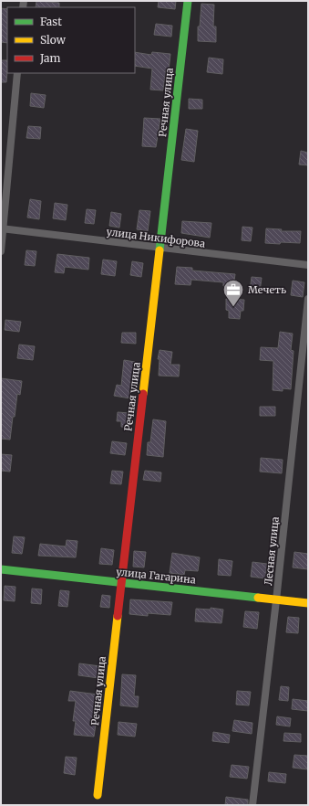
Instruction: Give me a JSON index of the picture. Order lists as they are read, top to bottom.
{
  "streets": {
    "street": [
      "Речная улица",
      "улица Никифорова",
      "Лесная улица",
      "улица Гагарина"
    ]
  },
  "crossings": [
    ["Речная улица", "улица Никифорова"],
    ["Речная улица", "улица Гагарина"],
    ["Лесная улица", "улица Гагарина"]
  ],
  "places": {
    "office": ["Мечеть"]
  },
  "legend": ["Fast", "Slow", "Jam"]
}
